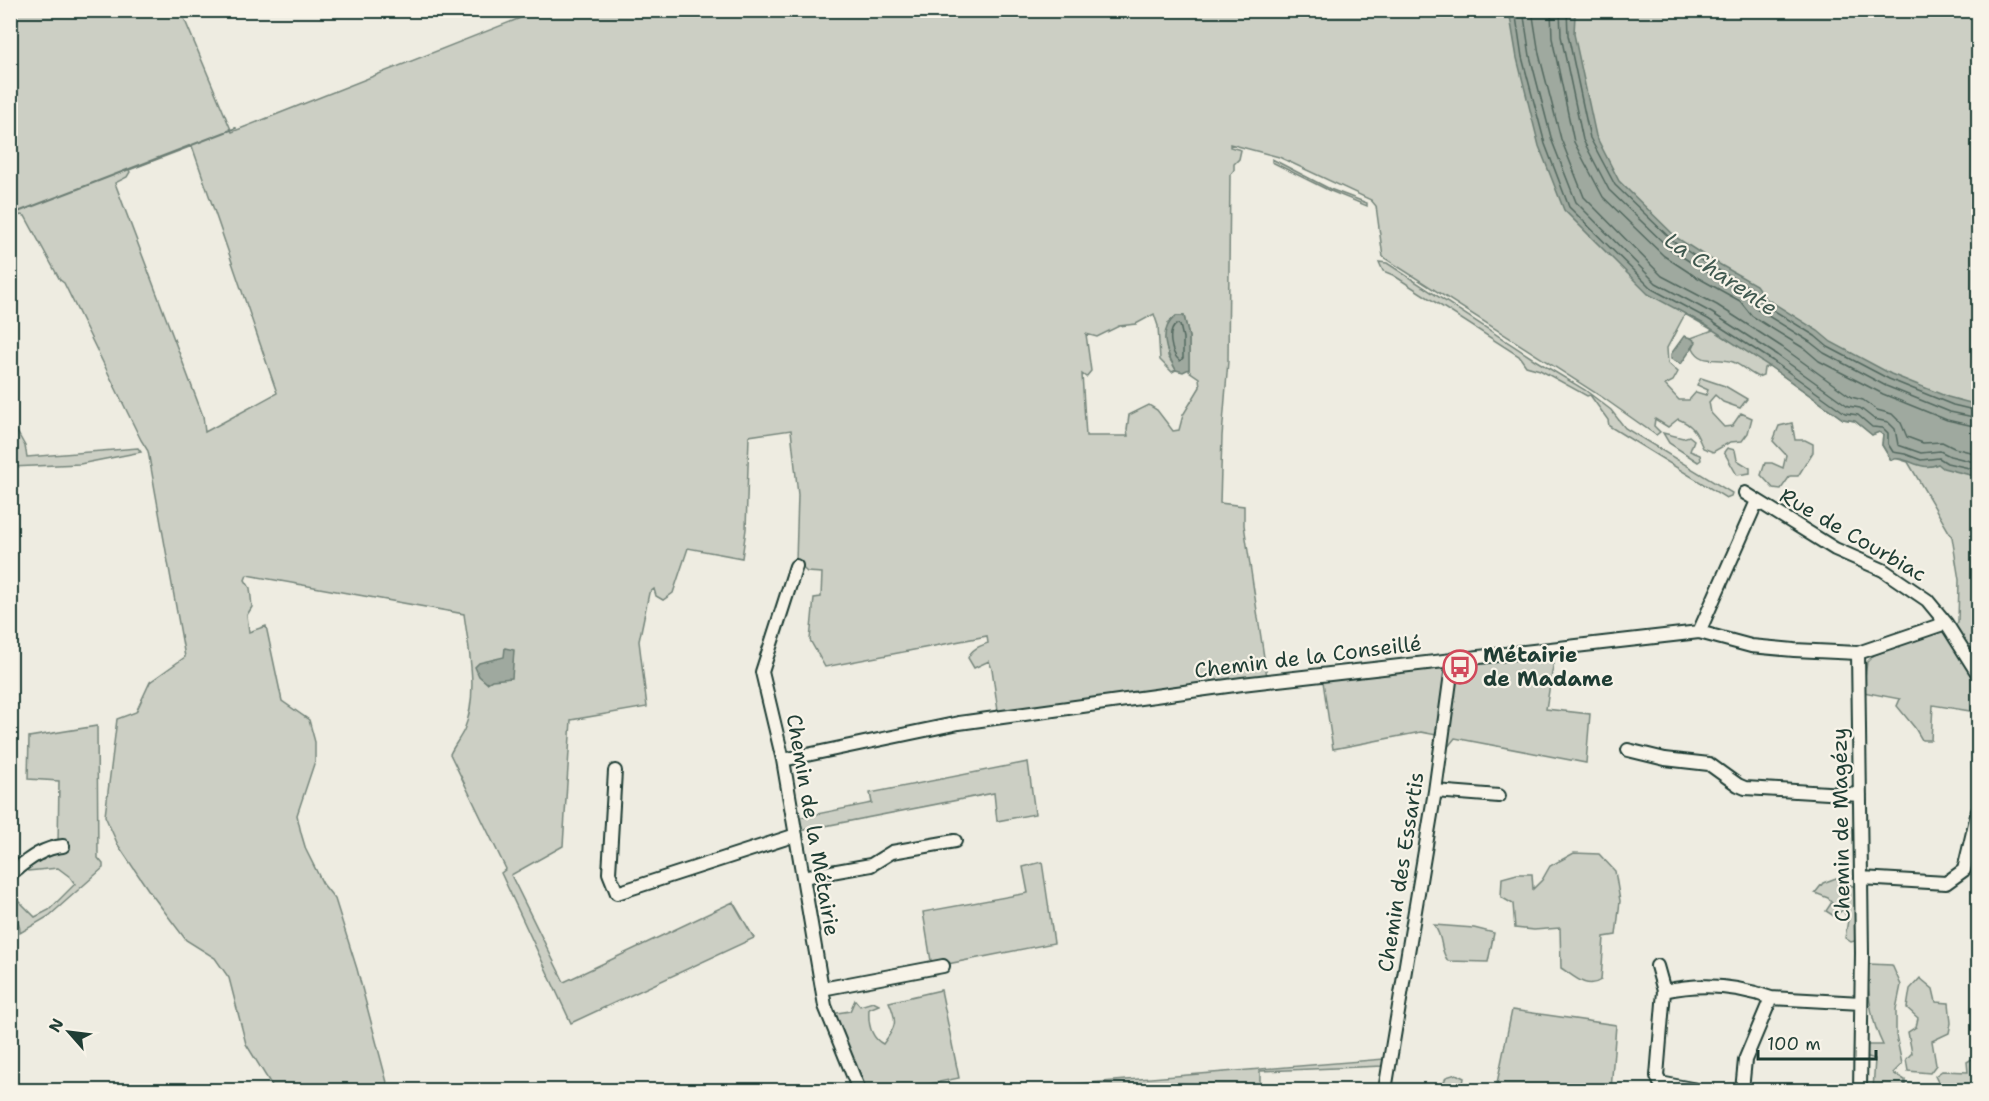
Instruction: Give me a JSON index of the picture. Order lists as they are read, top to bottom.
{
  "streets": {
    "street": [
      "Rue de Courbiac",
      "Chemin de la Conseillé",
      "Chemin de la Métairie",
      "Chemin de Magézy",
      "Chemin des Essartis"
    ]
  },
  "crossings": [
    ["Chemin de la Conseillé", "Chemin de la Métairie"],
    ["Chemin de la Conseillé", "Chemin des Essartis"]
  ],
  "water": ["La Charente"],
  "places": {
    "bus stop": ["Métairie de Madame"]
  },
  "scale_bar": "100 m",
  "north": "top left"
}
